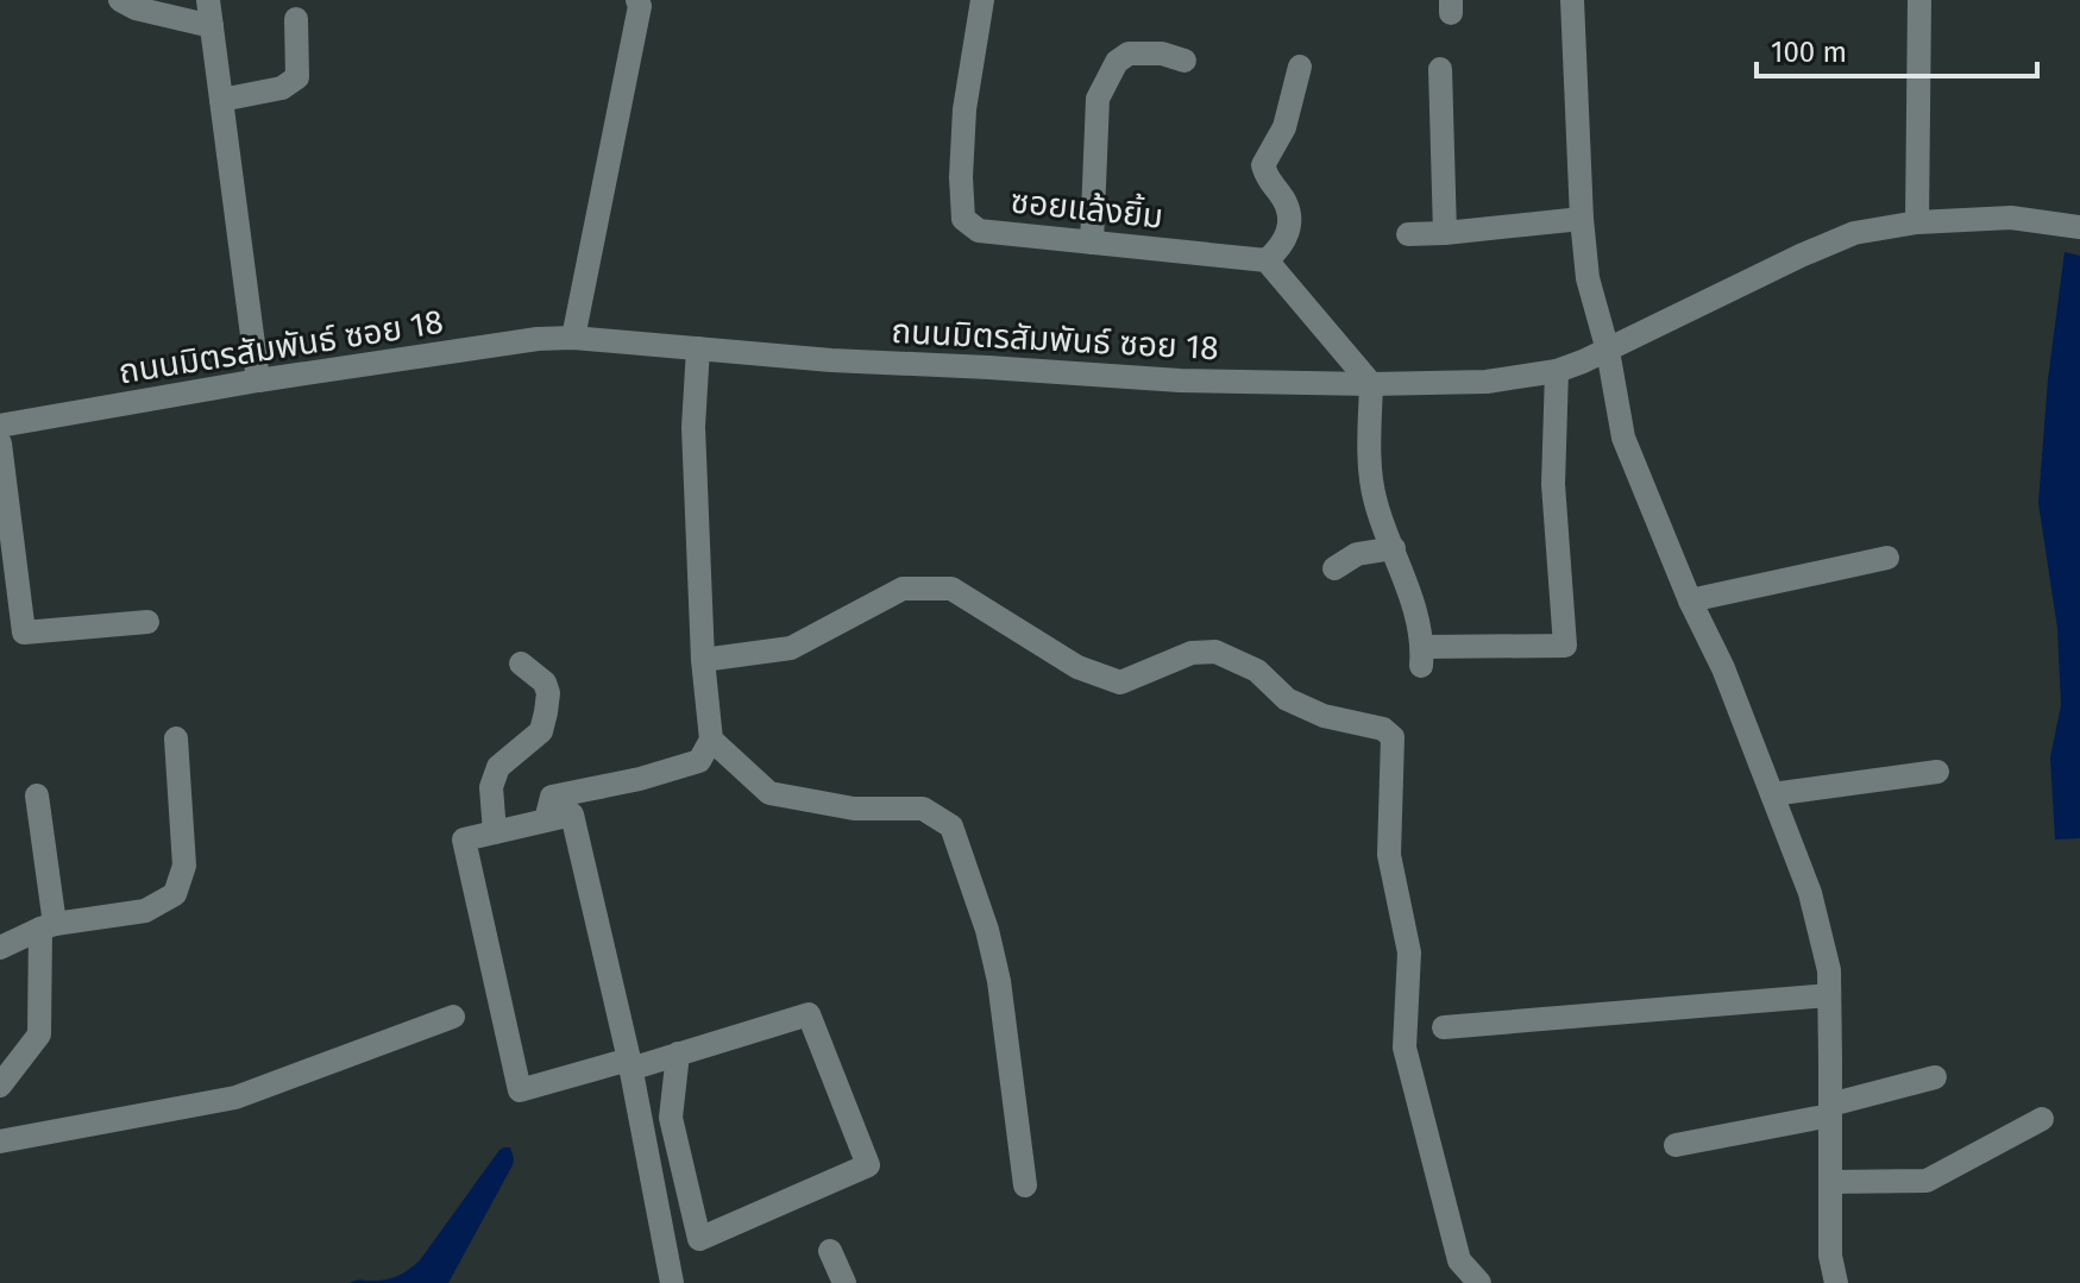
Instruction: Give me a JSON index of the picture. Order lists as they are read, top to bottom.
{
  "streets": {
    "street": ["ซอยแล้งยิ้ม", "ถนนมิตรสัมพันธ์ ซอย 18"]
  },
  "scale_bar": "100 m"
}
